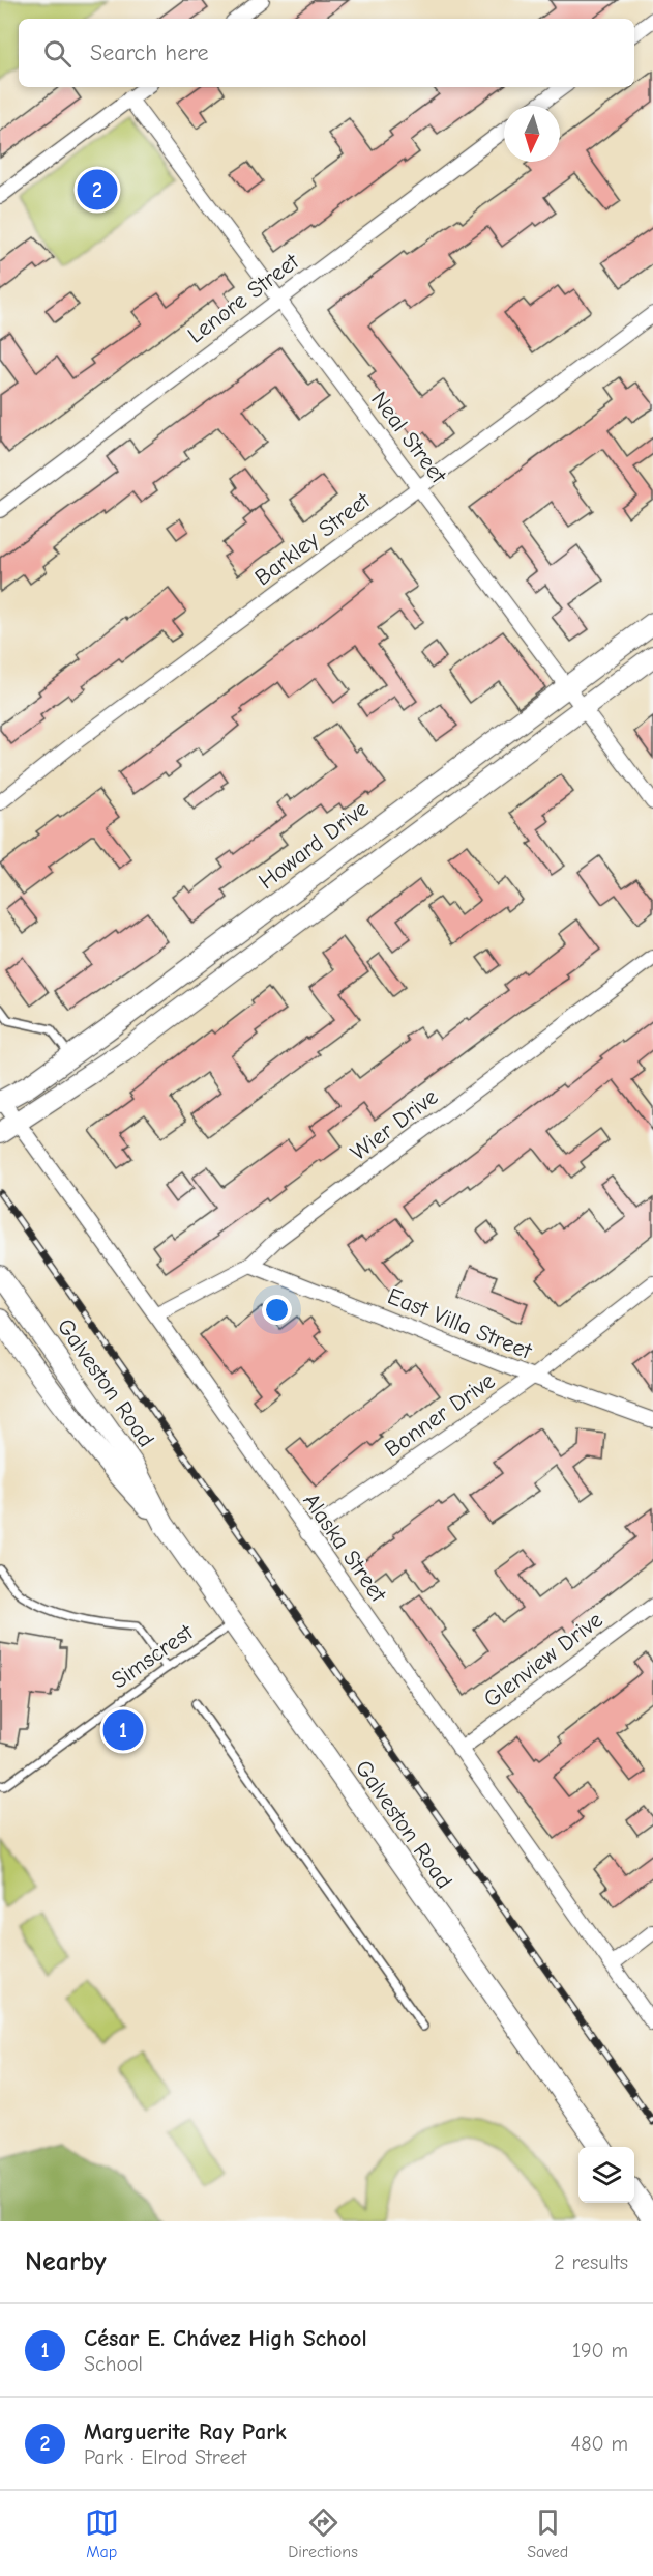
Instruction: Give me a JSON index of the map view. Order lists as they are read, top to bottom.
{
  "streets": {
    "main road": ["Howard Drive", "Galveston Road"],
    "street": [
      "Lenore Street",
      "Neal Street",
      "Barkley Street",
      "Wier Drive",
      "East Villa Street",
      "Bonner Drive",
      "Alaska Street",
      "Glenview Drive"
    ],
    "lane": ["Simscrest"]
  },
  "crossings": [
    ["Lenore Street", "Neal Street"],
    ["Neal Street", "Barkley Street"],
    ["Neal Street", "Howard Drive"],
    ["Howard Drive", "Alaska Street"],
    ["Wier Drive", "East Villa Street"],
    ["Wier Drive", "Alaska Street"],
    ["East Villa Street", "Bonner Drive"],
    ["Galveston Road", "Simscrest"],
    ["Bonner Drive", "Alaska Street"],
    ["Alaska Street", "Glenview Drive"]
  ],
  "north": "bottom",
  "page": {
    "search": "Search here",
    "pins": ["2", "1"],
    "heading": ["Nearby", "2 results"],
    "list": [
      {
        "mark": "1",
        "name": "César E. Chávez High School",
        "note": "School",
        "value": "190 m"
      },
      {
        "mark": "2",
        "name": "Marguerite Ray Park",
        "note": "Park · Elrod Street",
        "value": "480 m"
      }
    ],
    "nav": ["Map", "Directions", "Saved"]
  }
}
